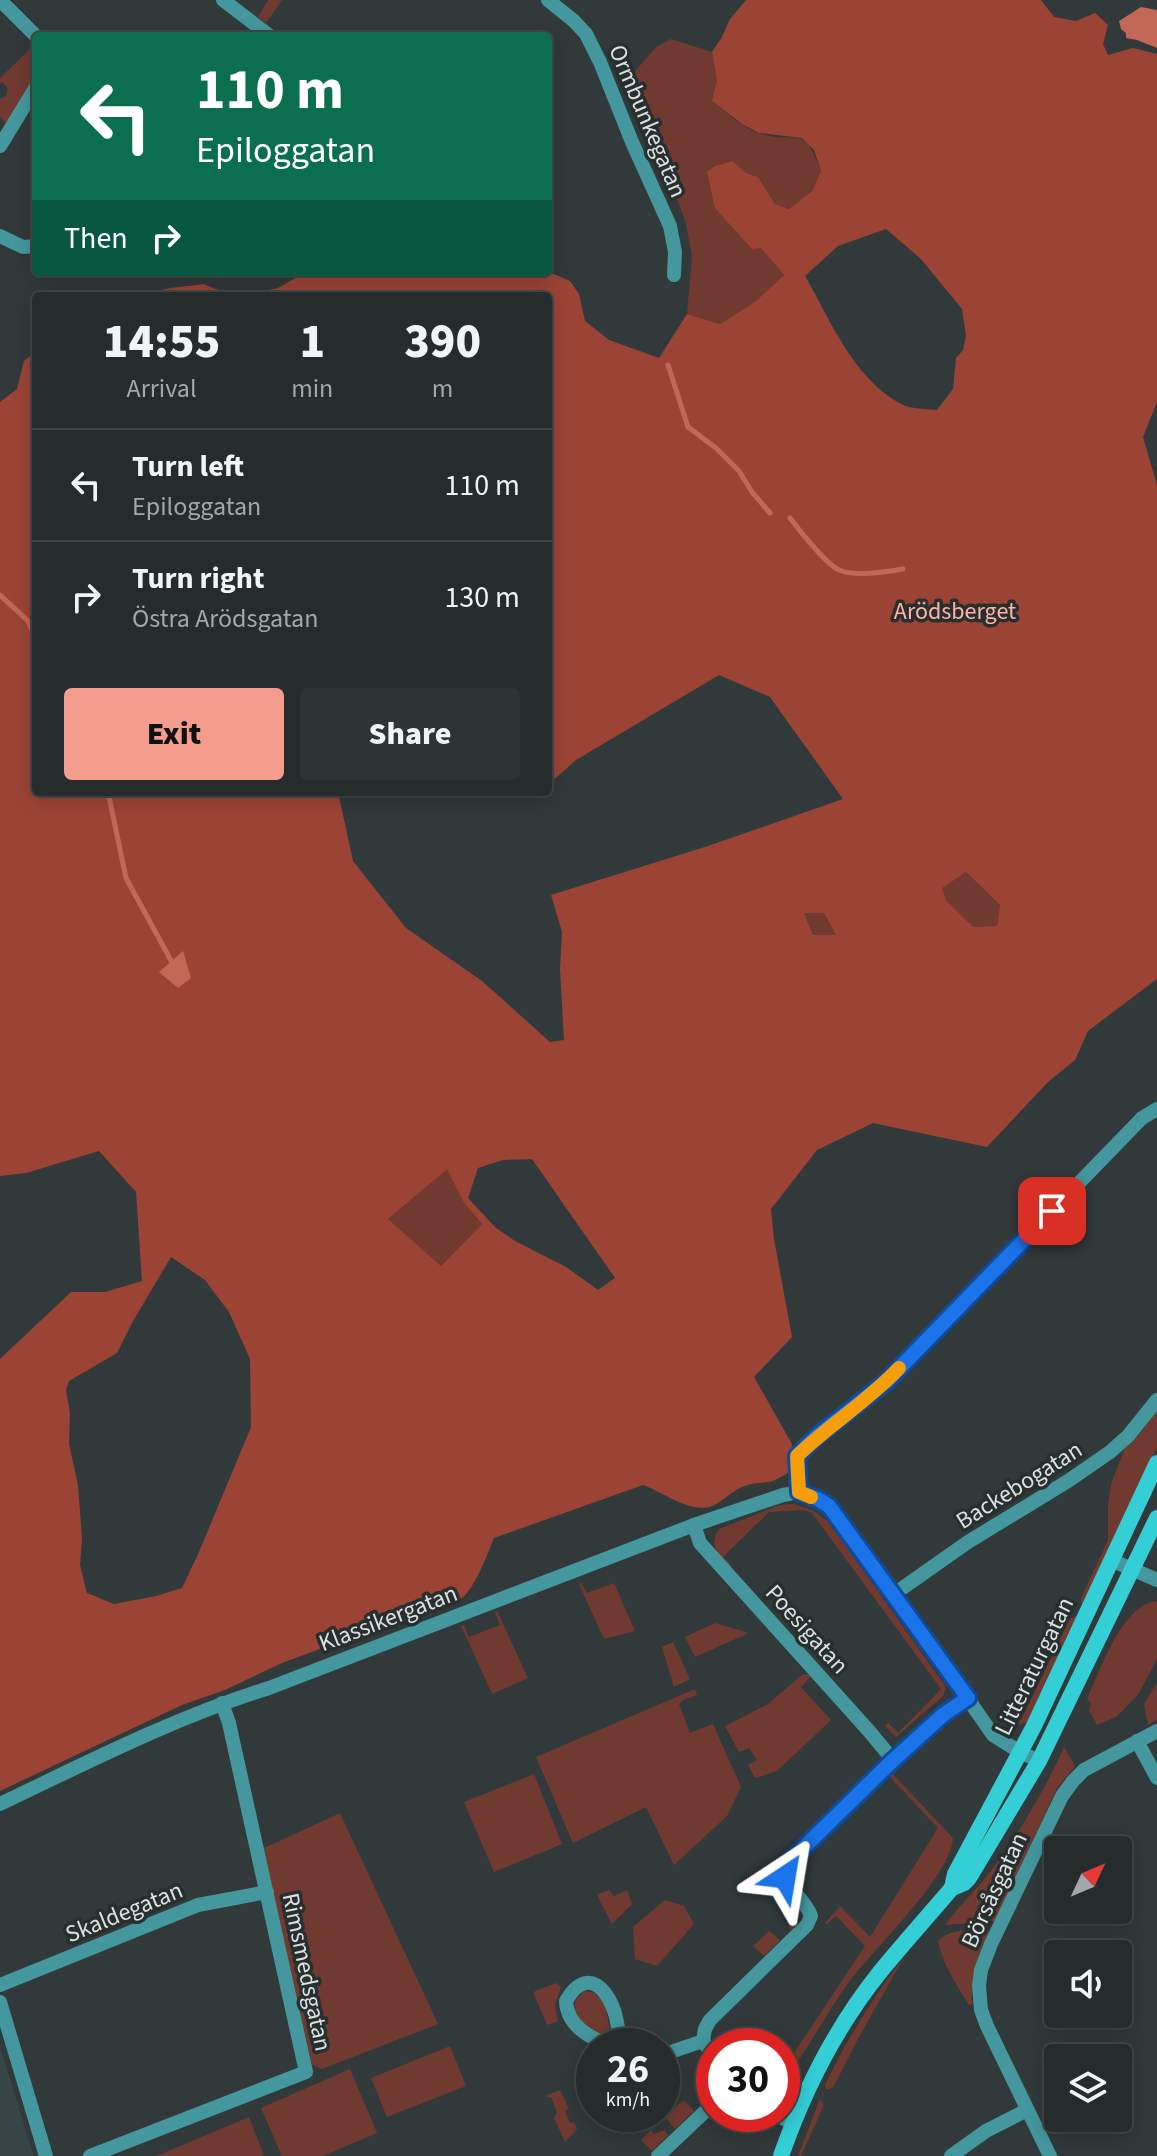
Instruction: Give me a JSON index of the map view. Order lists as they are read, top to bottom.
{
  "streets": {
    "street": [
      "Ormbunkegatan",
      "Backebogatan",
      "Klassikergatan",
      "Poesigatan",
      "Litteraturgatan",
      "Börsåsgatan",
      "Skaldegatan",
      "Rimsmedsgatan"
    ]
  },
  "crossings": [
    ["Klassikergatan", "Poesigatan"],
    ["Klassikergatan", "Rimsmedsgatan"],
    ["Skaldegatan", "Rimsmedsgatan"]
  ],
  "parks": ["Arödsberget"],
  "north": "top right",
  "page": {
    "turn": ["110 m", "Epiloggatan"],
    "then": "Then",
    "eta": [
      "14:55",
      "Arrival",
      "1",
      "min",
      "390",
      "m"
    ],
    "list": [
      {
        "name": "Turn left",
        "note": "Epiloggatan",
        "value": "110 m"
      },
      {
        "name": "Turn right",
        "note": "Östra Arödsgatan",
        "value": "130 m"
      }
    ],
    "buttons": ["Exit", "Share"],
    "speed": "26 km/h",
    "limit": "30"
  }
}
